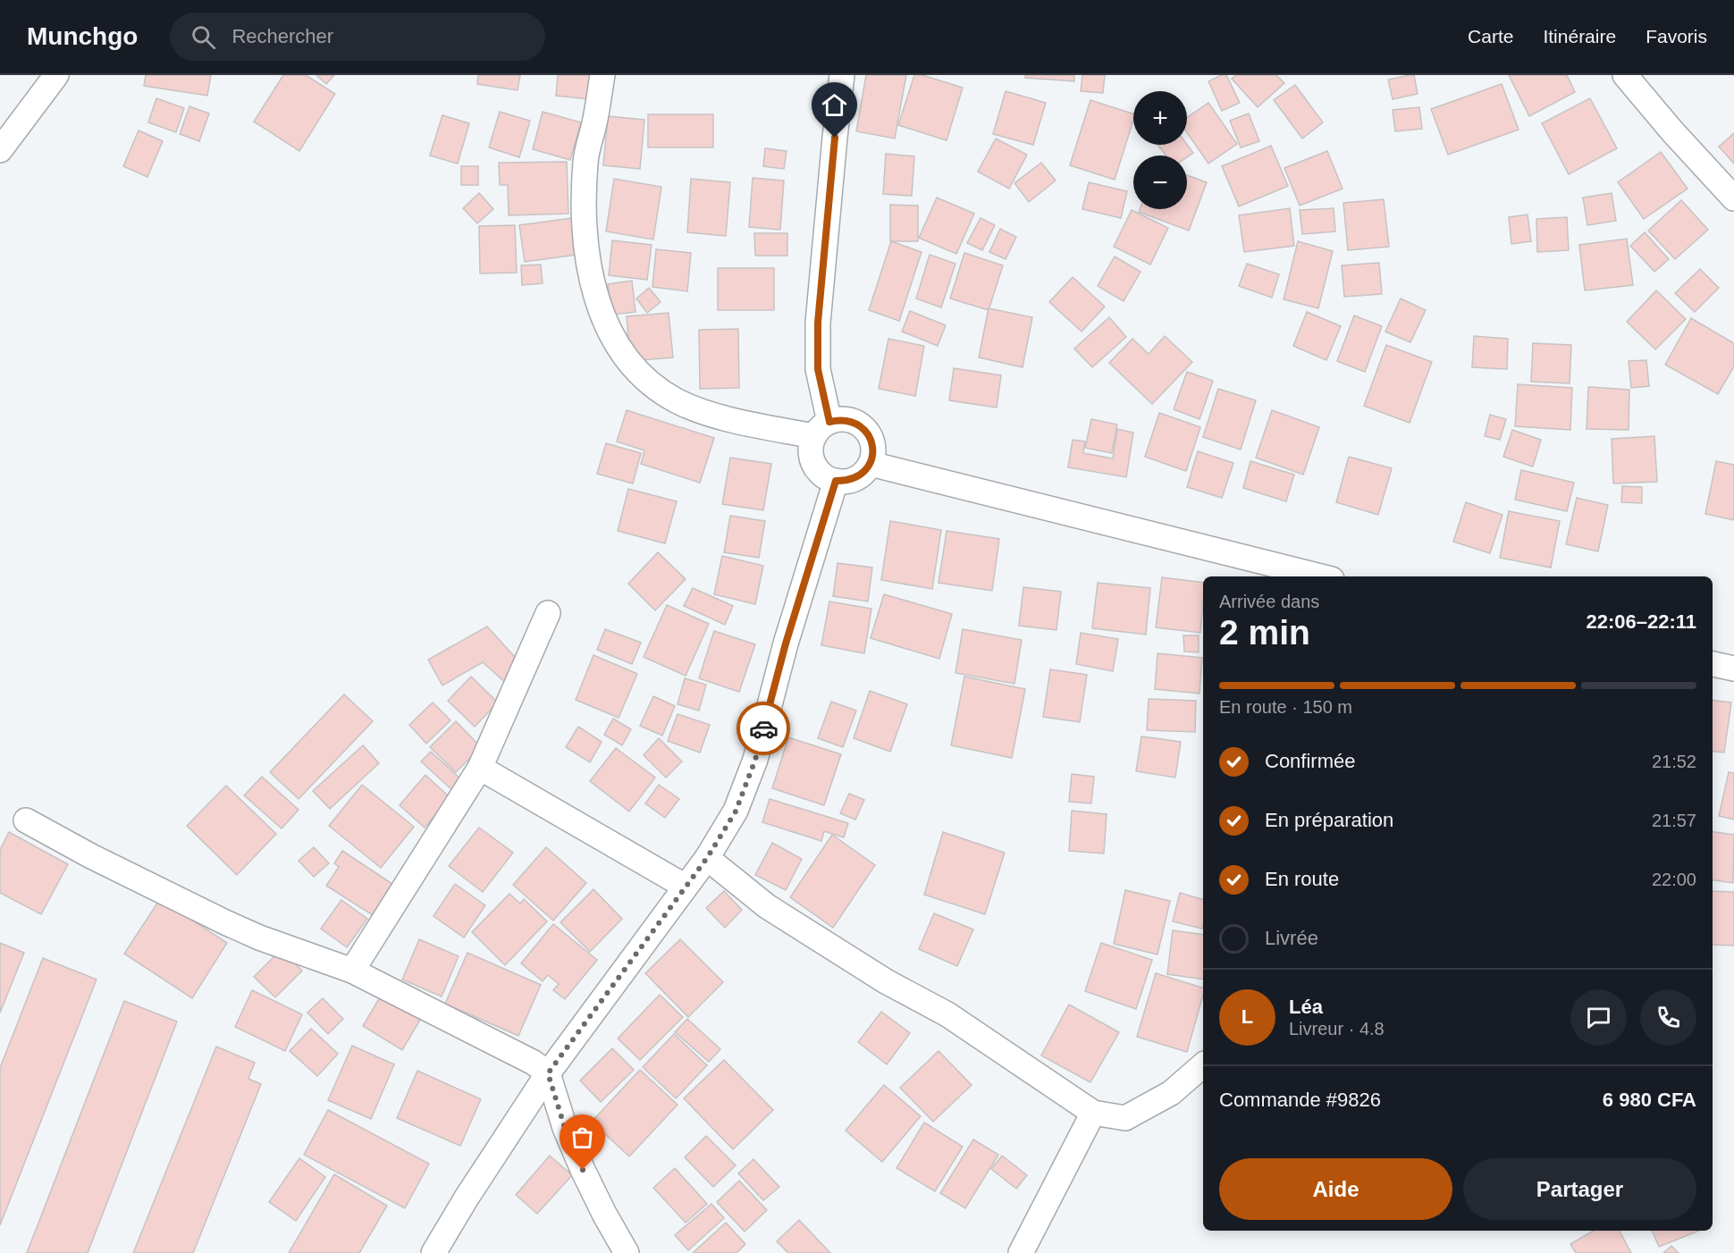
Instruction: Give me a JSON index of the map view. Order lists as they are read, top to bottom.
{
  "page": {
    "header": "Munchgo",
    "search": "Rechercher",
    "nav": ["Carte", "Itinéraire", "Favoris"],
    "map_buttons": ["+", "−"],
    "heading": ["2 min", "Arrivée dans", "22:06–22:11"],
    "panel": [
      "Léa",
      "Livreur · 4.8",
      "Commande #9826",
      "6 980 CFA"
    ],
    "bar": "En route · 150 m",
    "list": [
      ["Confirmée", "21:52"],
      ["En préparation", "21:57"],
      ["En route", "22:00"],
      "Livrée"
    ],
    "round": "L",
    "buttons": ["Aide", "Partager"]
  }
}
